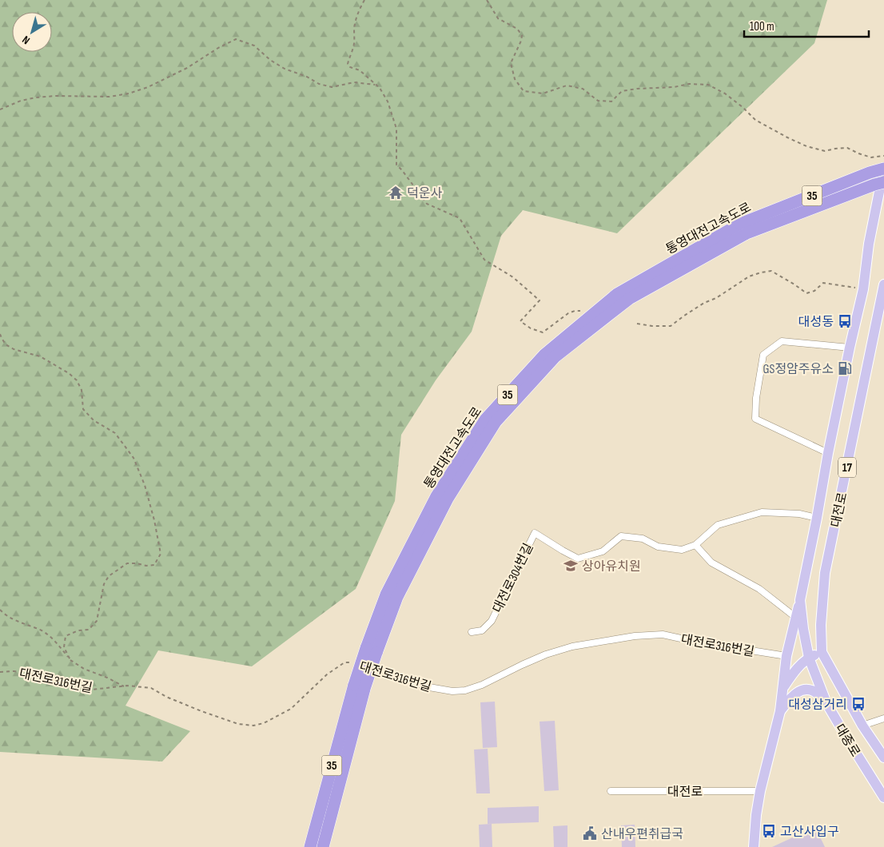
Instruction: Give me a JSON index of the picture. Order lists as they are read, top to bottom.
{
  "streets": {
    "highway": ["35", "통영대전고속도로"],
    "main road": ["17", "대전로", "대종로"],
    "street": ["대전로304번길", "대전로316번길"]
  },
  "crossings": [
    ["통영대전고속도로", "대전로"],
    ["대전로", "대전로304번길"],
    ["대전로", "대종로"]
  ],
  "places": {
    "temple": ["덕운사"],
    "bus stop": ["대성동", "대성삼거리", "고산사입구"],
    "fuel station": ["GS정암주유소"],
    "school or university": ["상아유치원"],
    "public building": ["산내우편취급국"]
  },
  "scale_bar": "100 m",
  "north": "bottom left"
}
